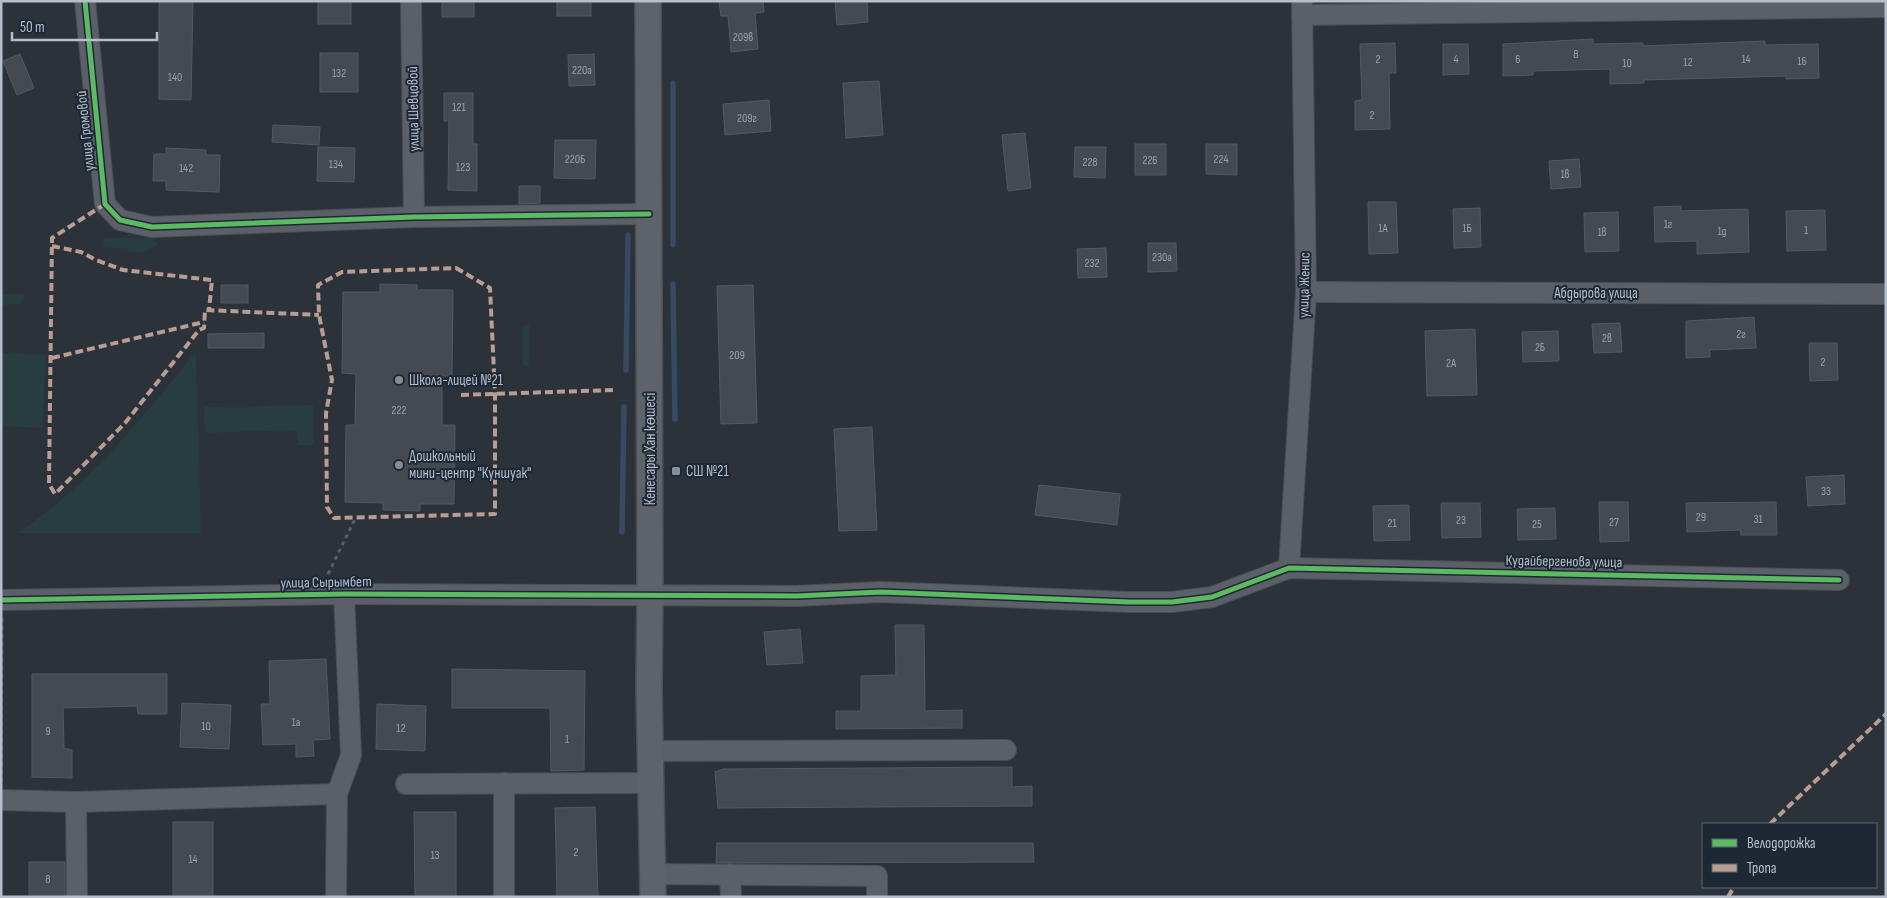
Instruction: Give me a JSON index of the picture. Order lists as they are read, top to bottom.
{
  "streets": {
    "main road": ["Кенесары Хан көшесі"],
    "street": [
      "улица Шевцовой",
      "улица Громовой",
      "улица Женис",
      "Абдырова улица",
      "Кудайбергенова улица",
      "улица Сырымбет"
    ]
  },
  "crossings": [
    ["улица Шевцовой", "улица Громовой"],
    ["улица Громовой", "Кенесары Хан көшесі"],
    ["улица Женис", "Абдырова улица"],
    ["улица Женис", "Кудайбергенова улица"],
    ["улица Женис", "улица Сырымбет"],
    ["Кенесары Хан көшесі", "улица Сырымбет"],
    ["Кудайбергенова улица", "улица Сырымбет"]
  ],
  "places": {
    "other": ["Школа-лицей №21", "Дошкольный мини-центр \"Куншуак\""],
    "transit": ["СШ №21"]
  },
  "house_numbers": [
    "209в",
    "8",
    "2",
    "4",
    "6",
    "14",
    "16",
    "12",
    "10",
    "220а",
    "132",
    "140",
    "121",
    "2",
    "209г",
    "220Б",
    "224",
    "226",
    "228",
    "134",
    "123",
    "142",
    "1в",
    "1г",
    "1А",
    "1Б",
    "1",
    "1д",
    "1в",
    "230а",
    "232",
    "2г",
    "2в",
    "2Б",
    "209",
    "2",
    "2А",
    "222",
    "33",
    "29",
    "31",
    "23",
    "27",
    "21",
    "25",
    "1а",
    "10",
    "12",
    "9",
    "1",
    "2",
    "13",
    "14",
    "8"
  ],
  "legend": ["Велодорожка", "Тропа"],
  "scale_bar": "50 m"
}
